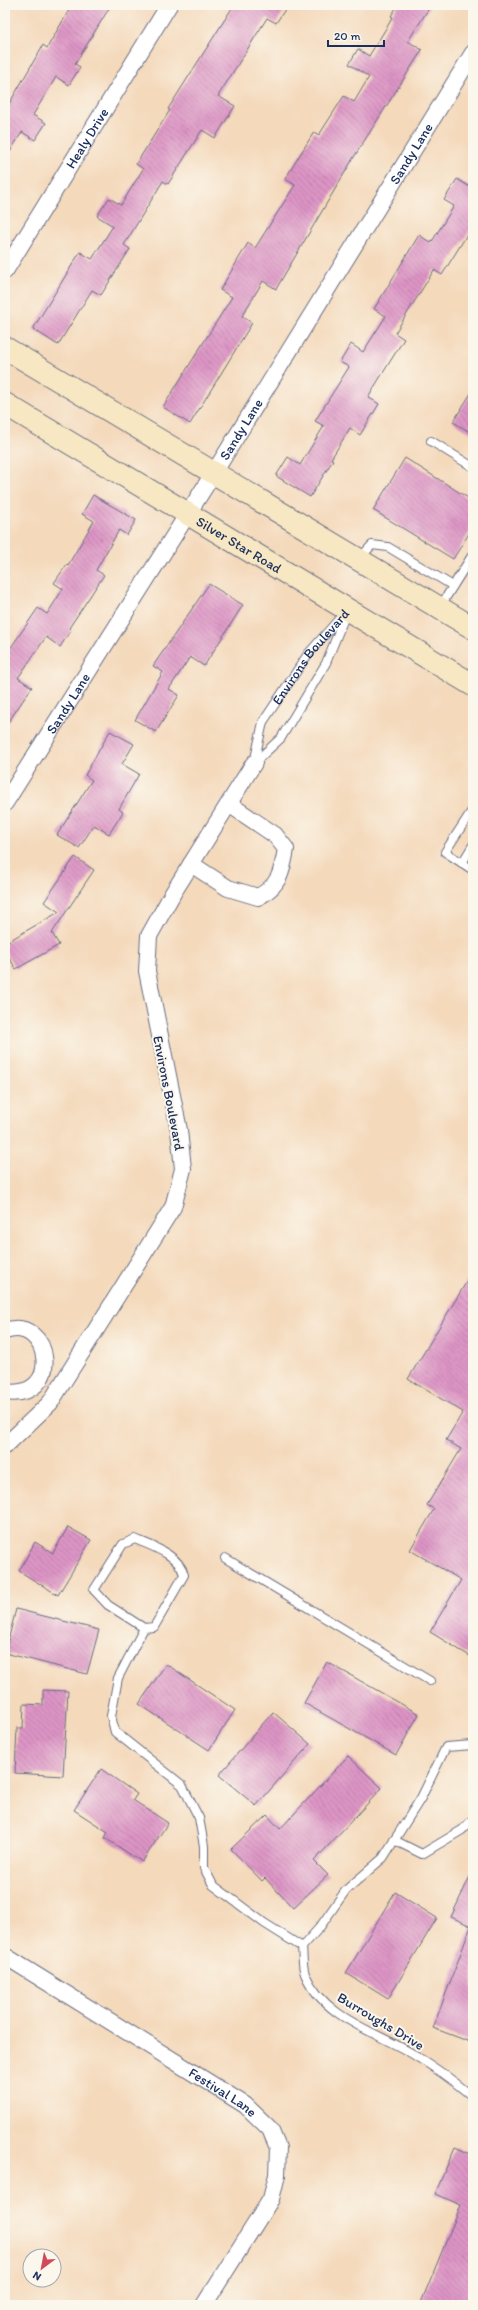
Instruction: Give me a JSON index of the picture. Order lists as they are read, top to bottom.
{
  "streets": {
    "main road": ["Silver Star Road"],
    "street": [
      "Healy Drive",
      "Sandy Lane",
      "Environs Boulevard",
      "Festival Lane"
    ],
    "lane": ["Burroughs Drive"]
  },
  "crossings": [
    ["Sandy Lane", "Silver Star Road"],
    ["Silver Star Road", "Environs Boulevard"]
  ],
  "scale_bar": "20 m",
  "north": "bottom left"
}
